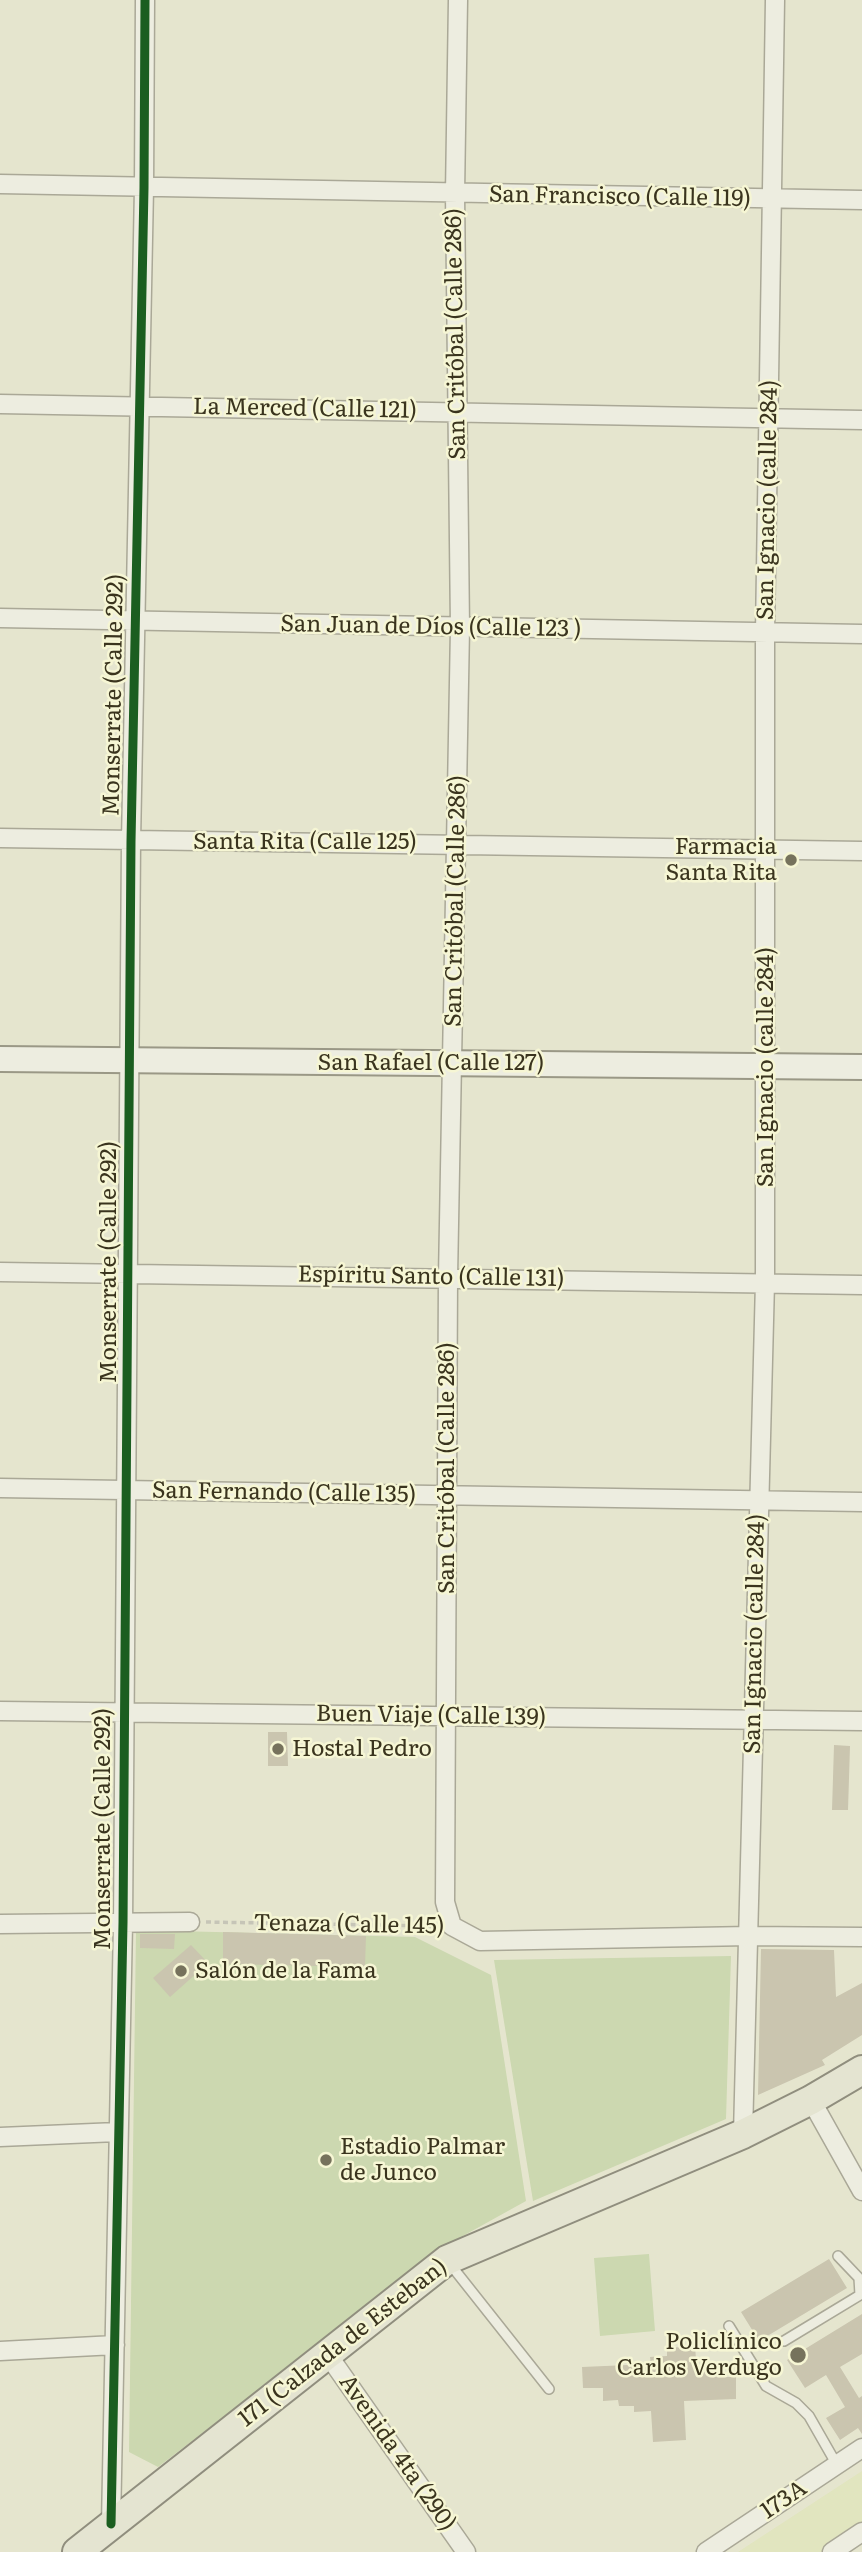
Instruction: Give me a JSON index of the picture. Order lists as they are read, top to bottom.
{
  "streets": {
    "main road": ["171 (Calzada de Esteban)"],
    "street": [
      "San Francisco (Calle 119)",
      "San Critóbal (Calle 286)",
      "La Merced (Calle 121)",
      "San Ignacio (calle 284)",
      "San Juan de Díos (Calle 123 )",
      "Monserrate (Calle 292)",
      "Santa Rita (Calle 125)",
      "San Rafael (Calle 127)",
      "Espíritu Santo (Calle 131)",
      "San Fernando (Calle 135)",
      "Buen Viaje (Calle 139)",
      "Tenaza (Calle 145)",
      "Avenida 4ta (290)",
      "173A"
    ]
  },
  "crossings": [
    ["San Francisco (Calle 119)", "San Critóbal (Calle 286)"],
    ["San Francisco (Calle 119)", "San Ignacio (calle 284)"],
    ["San Francisco (Calle 119)", "Monserrate (Calle 292)"],
    ["San Critóbal (Calle 286)", "La Merced (Calle 121)"],
    ["San Critóbal (Calle 286)", "San Juan de Díos (Calle 123 )"],
    ["San Critóbal (Calle 286)", "Santa Rita (Calle 125)"],
    ["San Critóbal (Calle 286)", "San Rafael (Calle 127)"],
    ["San Critóbal (Calle 286)", "Espíritu Santo (Calle 131)"],
    ["San Critóbal (Calle 286)", "San Fernando (Calle 135)"],
    ["San Critóbal (Calle 286)", "Buen Viaje (Calle 139)"],
    ["San Critóbal (Calle 286)", "Tenaza (Calle 145)"],
    ["La Merced (Calle 121)", "San Ignacio (calle 284)"],
    ["La Merced (Calle 121)", "Monserrate (Calle 292)"],
    ["San Ignacio (calle 284)", "San Juan de Díos (Calle 123 )"],
    ["San Ignacio (calle 284)", "Santa Rita (Calle 125)"],
    ["San Ignacio (calle 284)", "San Rafael (Calle 127)"],
    ["San Ignacio (calle 284)", "Espíritu Santo (Calle 131)"],
    ["San Ignacio (calle 284)", "San Fernando (Calle 135)"],
    ["San Ignacio (calle 284)", "Buen Viaje (Calle 139)"],
    ["San Ignacio (calle 284)", "Tenaza (Calle 145)"],
    ["San Ignacio (calle 284)", "171 (Calzada de Esteban)"],
    ["San Juan de Díos (Calle 123 )", "Monserrate (Calle 292)"],
    ["Monserrate (Calle 292)", "Santa Rita (Calle 125)"],
    ["Monserrate (Calle 292)", "San Rafael (Calle 127)"],
    ["Monserrate (Calle 292)", "Espíritu Santo (Calle 131)"],
    ["Monserrate (Calle 292)", "San Fernando (Calle 135)"],
    ["Monserrate (Calle 292)", "Buen Viaje (Calle 139)"],
    ["Monserrate (Calle 292)", "171 (Calzada de Esteban)"],
    ["171 (Calzada de Esteban)", "Avenida 4ta (290)"]
  ],
  "places": [
    "Farmacia Santa Rita",
    "Hostal Pedro",
    "Salón de la Fama",
    "Estadio Palmar de Junco",
    "Policlínico Carlos Verdugo"
  ]
}
